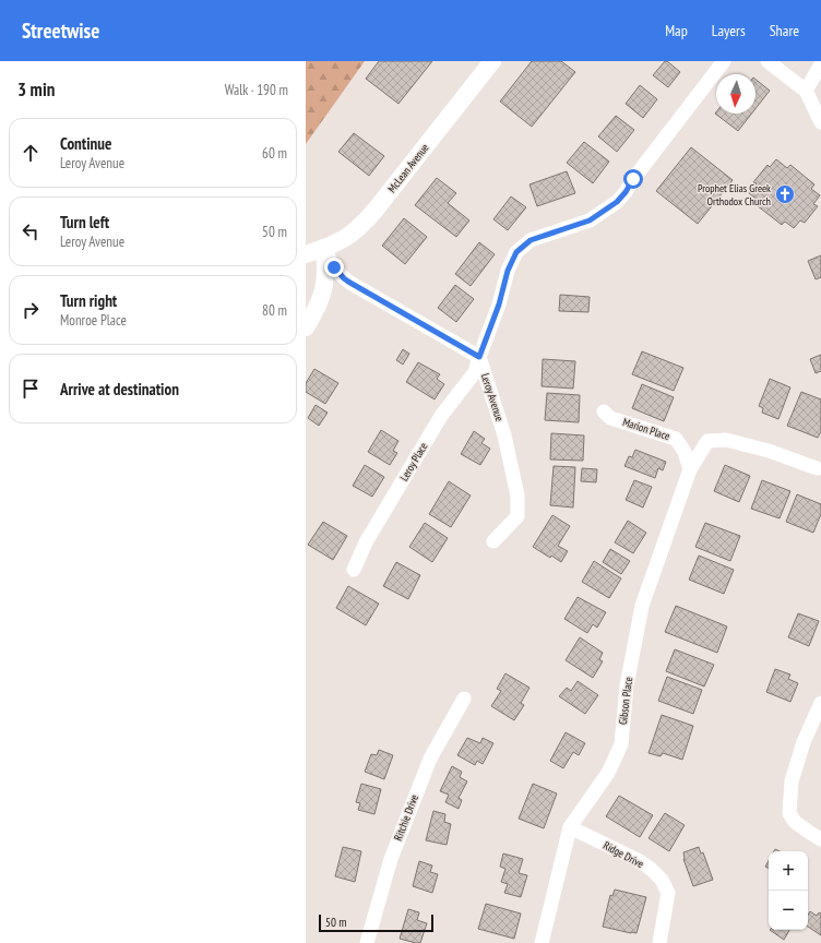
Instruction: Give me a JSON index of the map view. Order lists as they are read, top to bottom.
{
  "streets": {
    "street": [
      "McLean Avenue",
      "Leroy Avenue",
      "Marion Place",
      "Leroy Place",
      "Gibson Place",
      "Ritchie Drive",
      "Ridge Drive"
    ]
  },
  "crossings": [
    ["Leroy Avenue", "Leroy Place"],
    ["Marion Place", "Gibson Place"],
    ["Gibson Place", "Ridge Drive"]
  ],
  "places": {
    "church": ["Prophet Elias Greek Orthodox Church"]
  },
  "scale_bar": "50 m",
  "north": "bottom",
  "page": {
    "header": "Streetwise",
    "nav": ["Map", "Layers", "Share"],
    "heading": ["3 min", "Walk · 190 m"],
    "list": [
      ["Continue", "Leroy Avenue", "60 m"],
      ["Turn left", "Leroy Avenue", "50 m"],
      ["Turn right", "Monroe Place", "80 m"],
      "Arrive at destination"
    ],
    "map_buttons": ["+", "−"],
    "scale": "50 m"
  }
}
